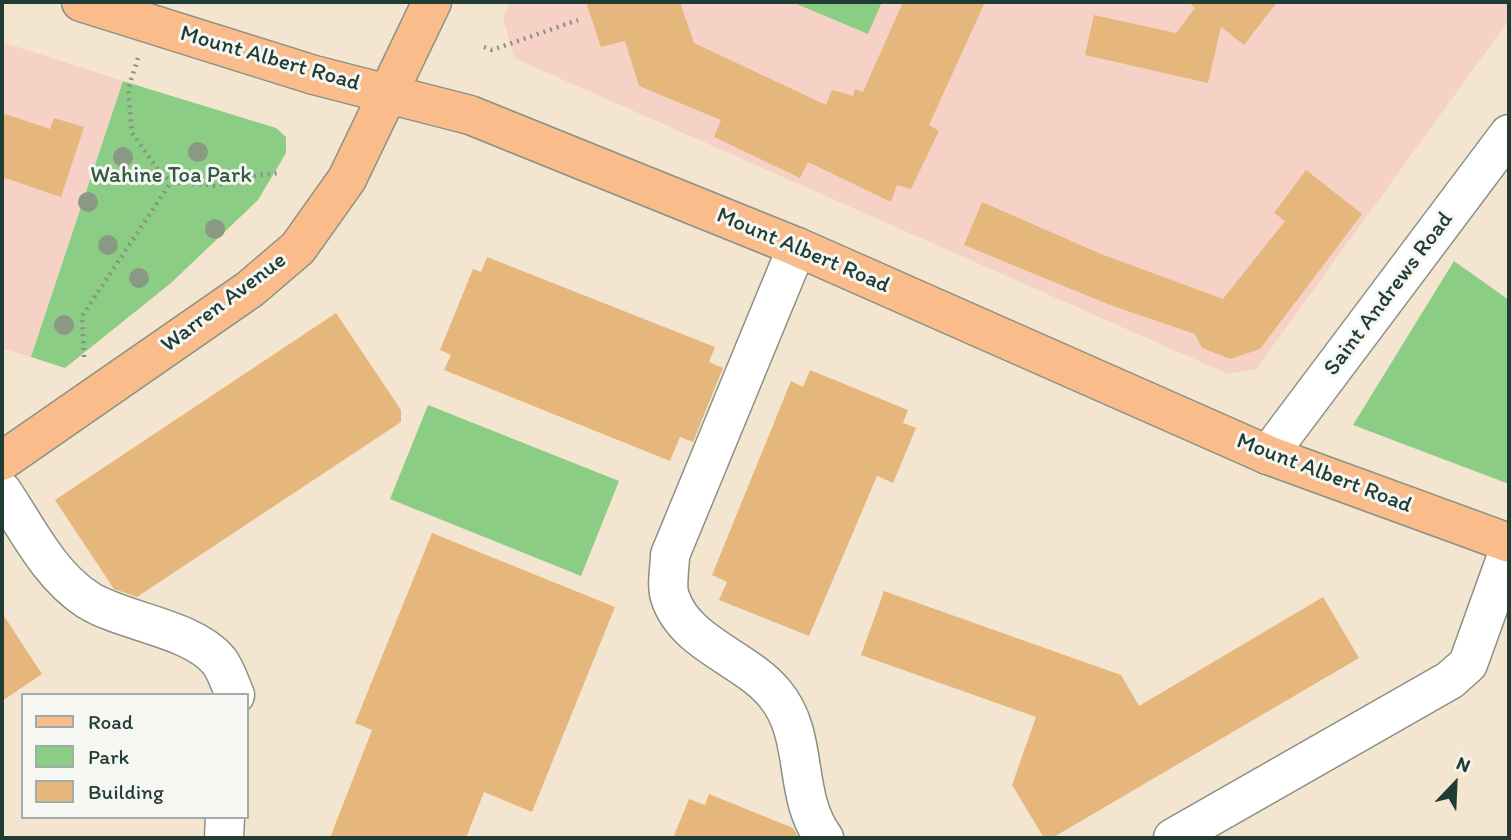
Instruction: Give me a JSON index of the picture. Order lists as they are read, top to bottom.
{
  "streets": {
    "main road": ["Mount Albert Road", "Warren Avenue"],
    "street": ["Saint Andrews Road"]
  },
  "crossings": [
    ["Mount Albert Road", "Saint Andrews Road"],
    ["Mount Albert Road", "Warren Avenue"]
  ],
  "parks": ["Wahine Toa Park"],
  "legend": ["Road", "Park", "Building"],
  "north": "top right"
}
